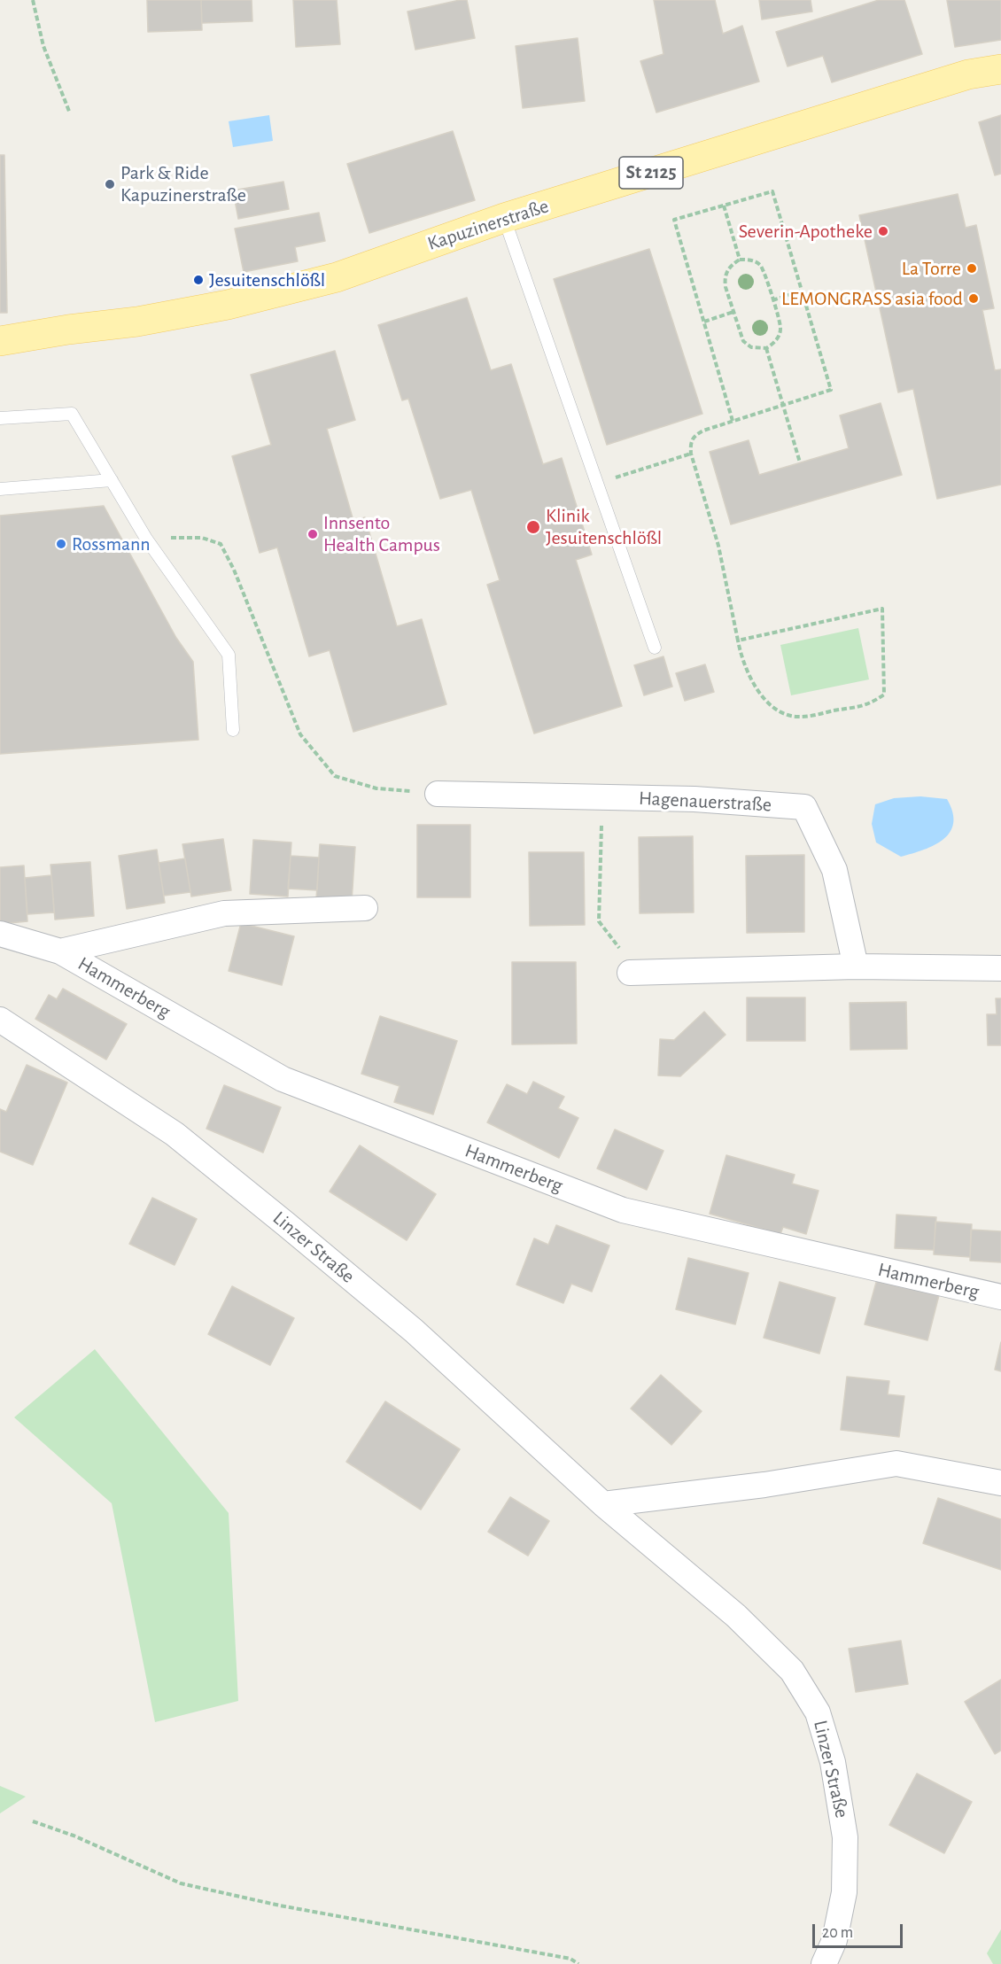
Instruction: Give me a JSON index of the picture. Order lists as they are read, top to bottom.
{
  "streets": {
    "main road": ["St 2125", "Kapuzinerstraße"],
    "street": ["Hagenauerstraße", "Hammerberg", "Linzer Straße"]
  },
  "places": [
    "Park & Ride Kapuzinerstraße",
    "Severin-Apotheke",
    "La Torre",
    "Jesuitenschlößl",
    "LEMONGRASS asia food",
    "Klinik Jesuitenschlößl",
    "Innsento Health Campus",
    "Rossmann"
  ],
  "scale_bar": "20 m"
}
